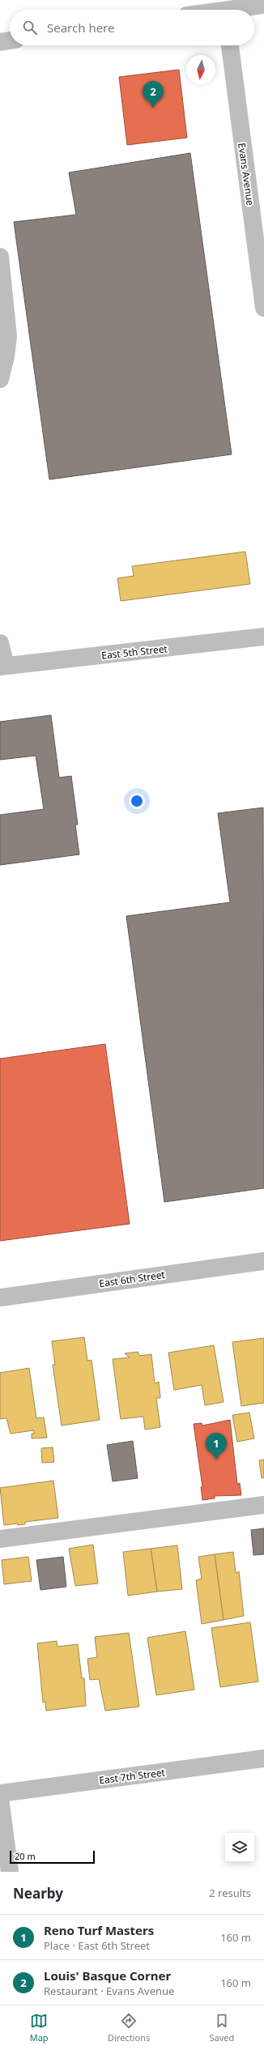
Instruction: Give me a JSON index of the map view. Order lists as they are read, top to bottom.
{
  "streets": {
    "street": [
      "Evans Avenue",
      "East 5th Street",
      "East 6th Street",
      "East 7th Street"
    ]
  },
  "scale_bar": "20 m",
  "north": "bottom",
  "page": {
    "search": "Search here",
    "pins": ["2", "1"],
    "scale": "20 m",
    "heading": ["Nearby", "2 results"],
    "list": [
      {
        "mark": "1",
        "name": "Reno Turf Masters",
        "note": "Place · East 6th Street",
        "value": "160 m"
      },
      {
        "mark": "2",
        "name": "Louis' Basque Corner",
        "note": "Restaurant · Evans Avenue",
        "value": "160 m"
      }
    ],
    "nav": ["Map", "Directions", "Saved"]
  }
}
